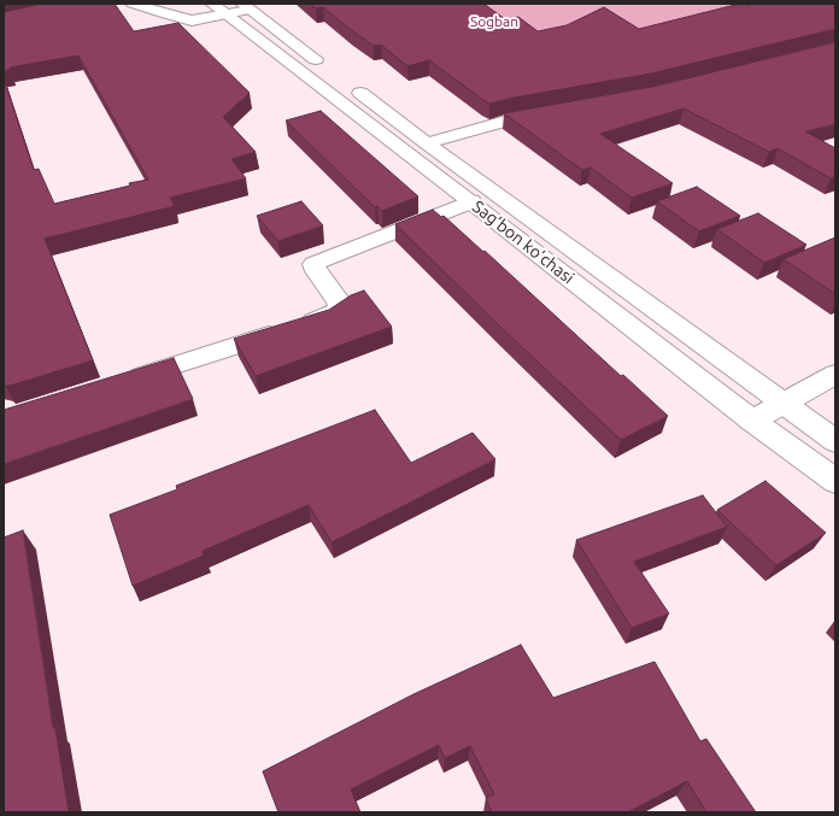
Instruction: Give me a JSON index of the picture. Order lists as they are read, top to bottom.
{
  "streets": {
    "main road": ["Sag’bon ko’chasi"]
  },
  "parks": ["Sogban"]
}
